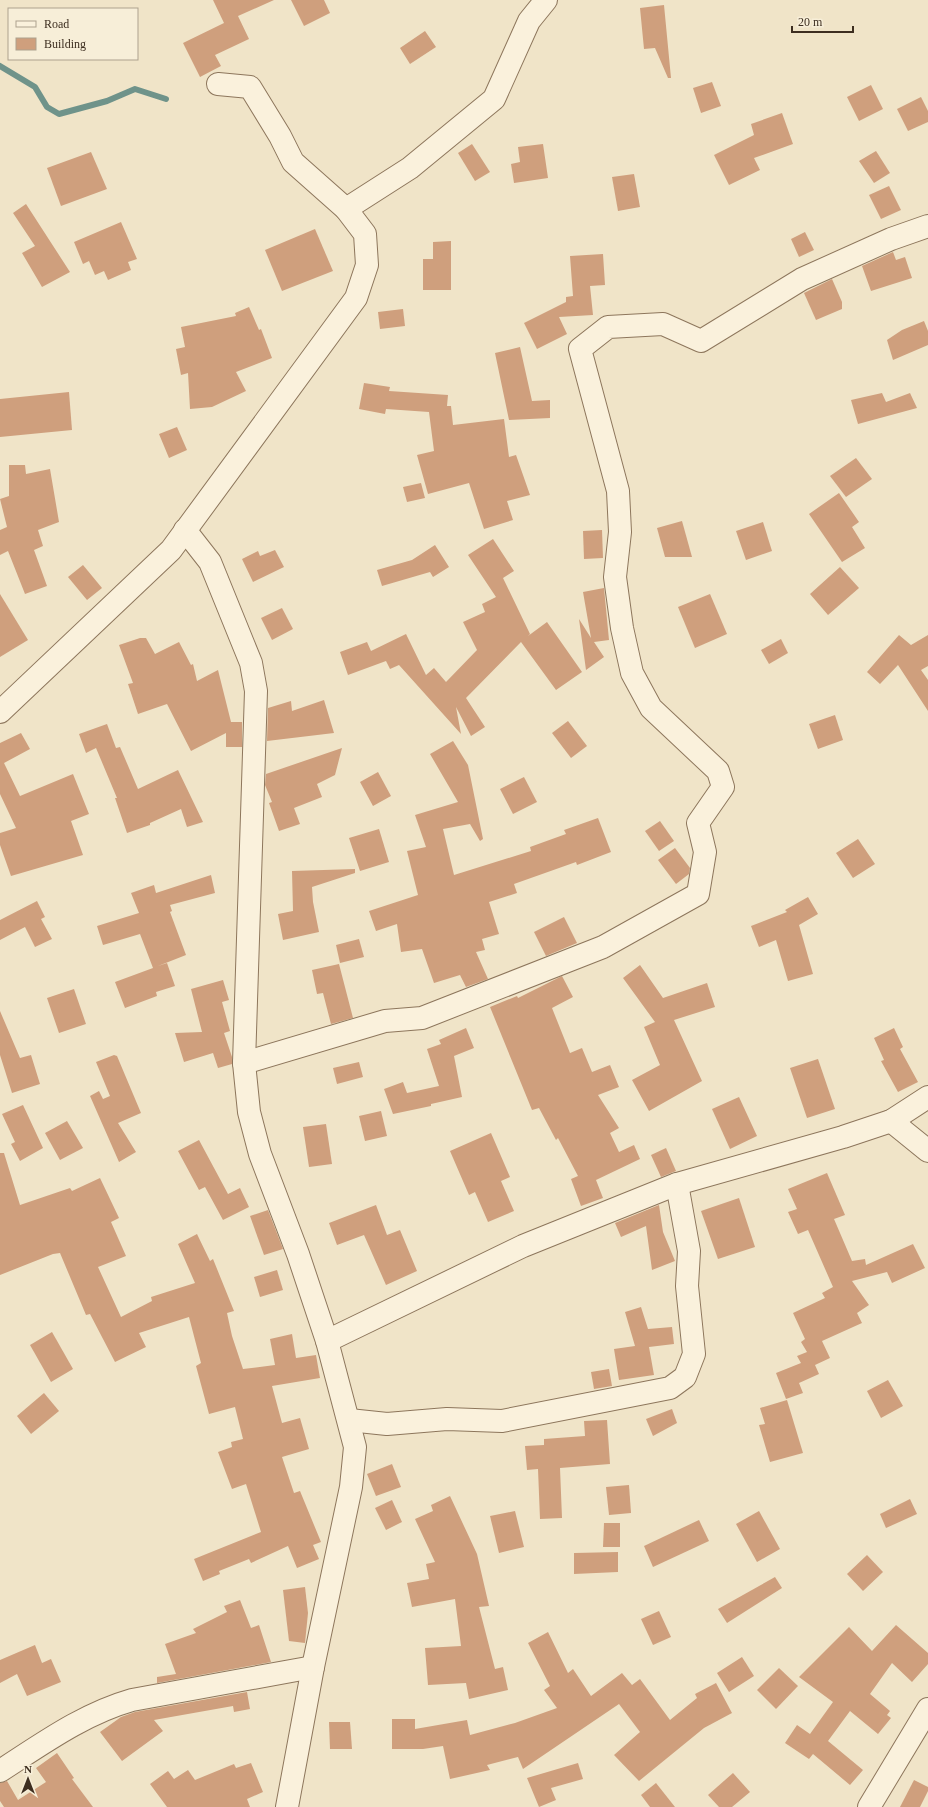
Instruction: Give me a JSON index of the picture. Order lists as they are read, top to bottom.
{
  "legend": ["Road", "Building"],
  "scale_bar": "20 m",
  "north": "top"
}
